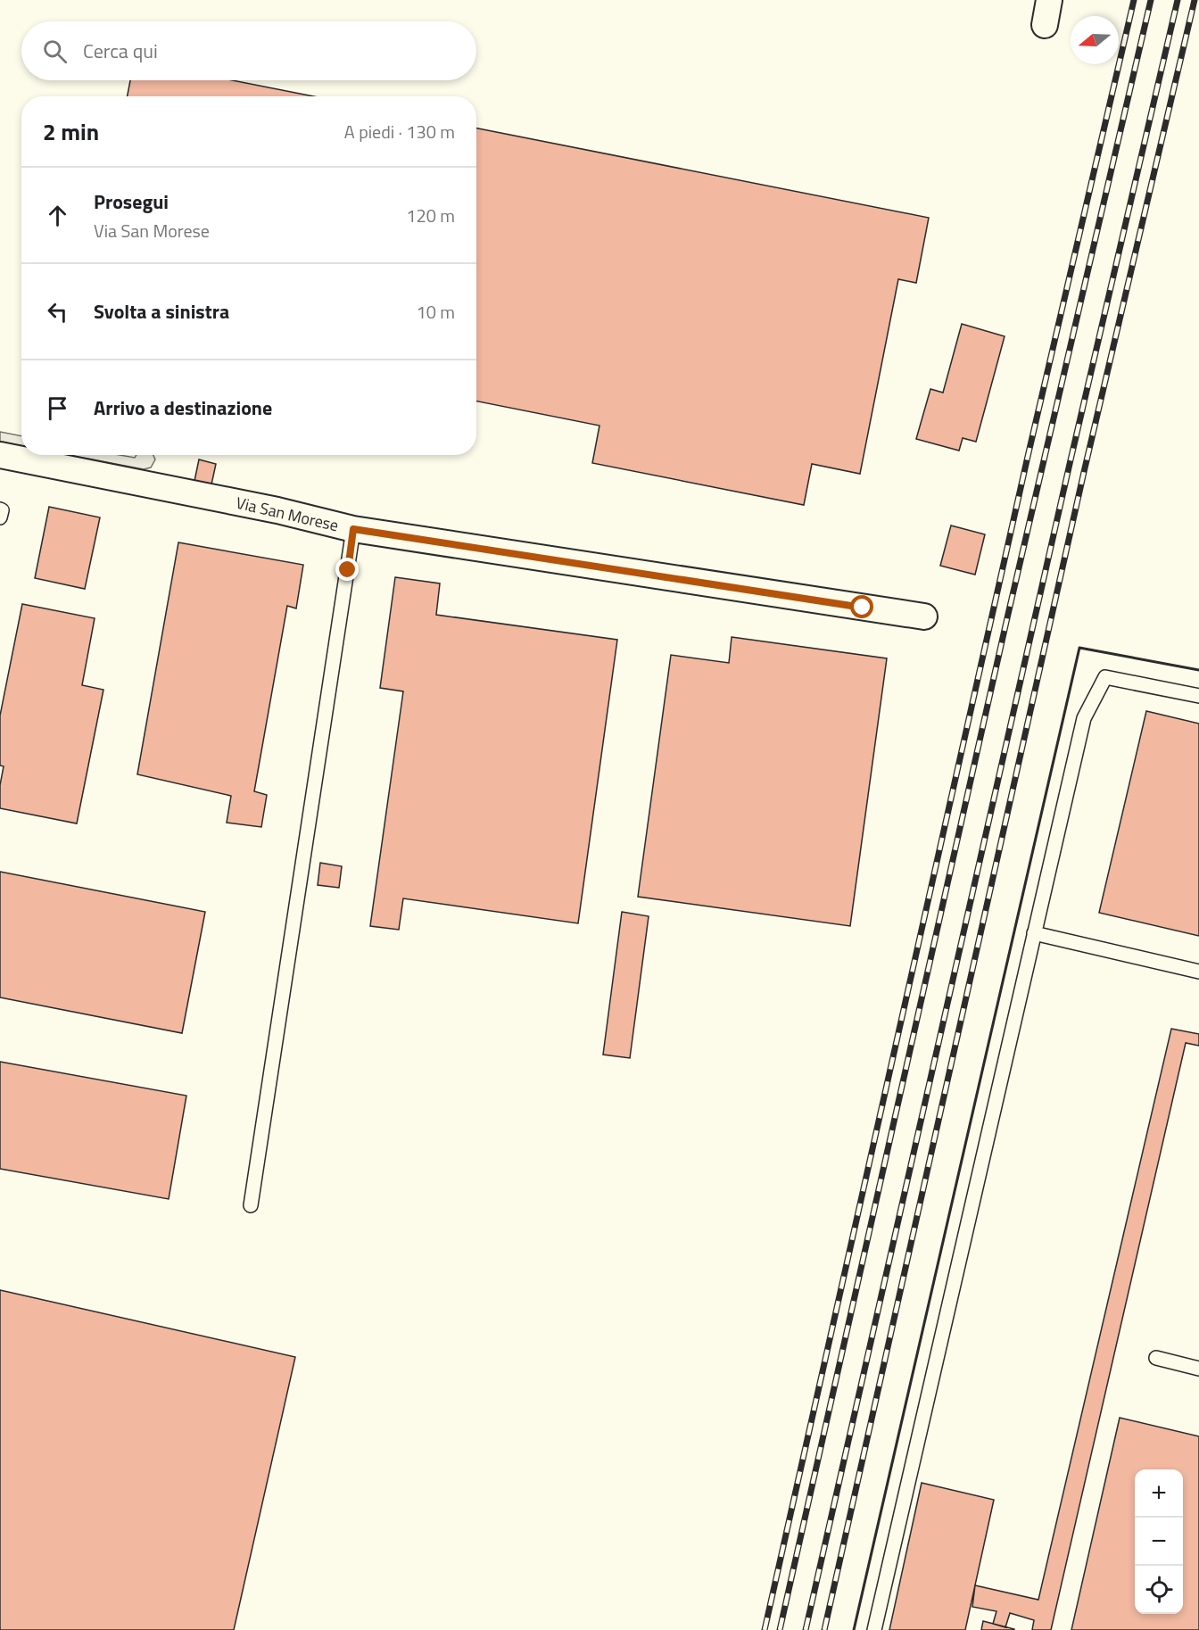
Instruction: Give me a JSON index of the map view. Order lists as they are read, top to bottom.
{
  "streets": {
    "street": ["Via San Morese"]
  },
  "north": "left",
  "page": {
    "search": "Cerca qui",
    "heading": ["2 min", "A piedi · 130 m"],
    "list": [
      ["Prosegui", "Via San Morese", "120 m"],
      ["Svolta a sinistra", "10 m"],
      "Arrivo a destinazione"
    ],
    "map_buttons": ["+", "−"]
  }
}
